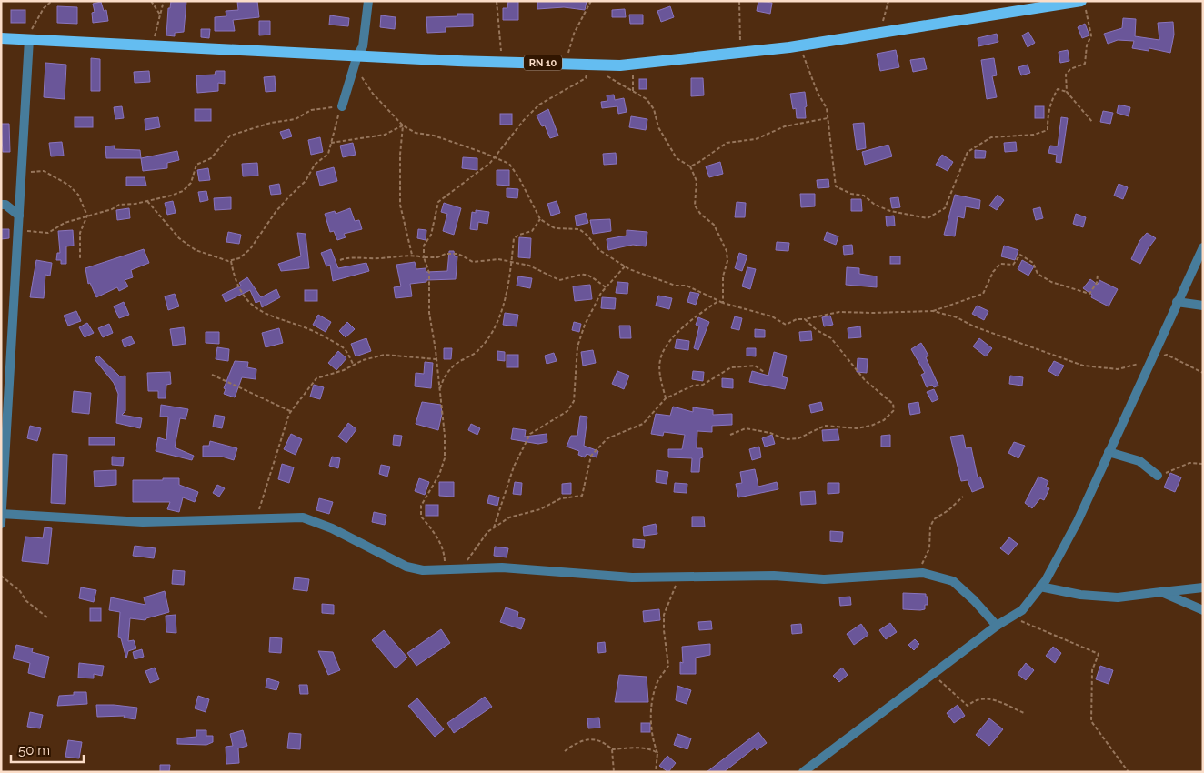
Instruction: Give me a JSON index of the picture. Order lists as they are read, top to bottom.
{
  "streets": {
    "main road": ["RN 10"]
  },
  "scale_bar": "50 m"
}
